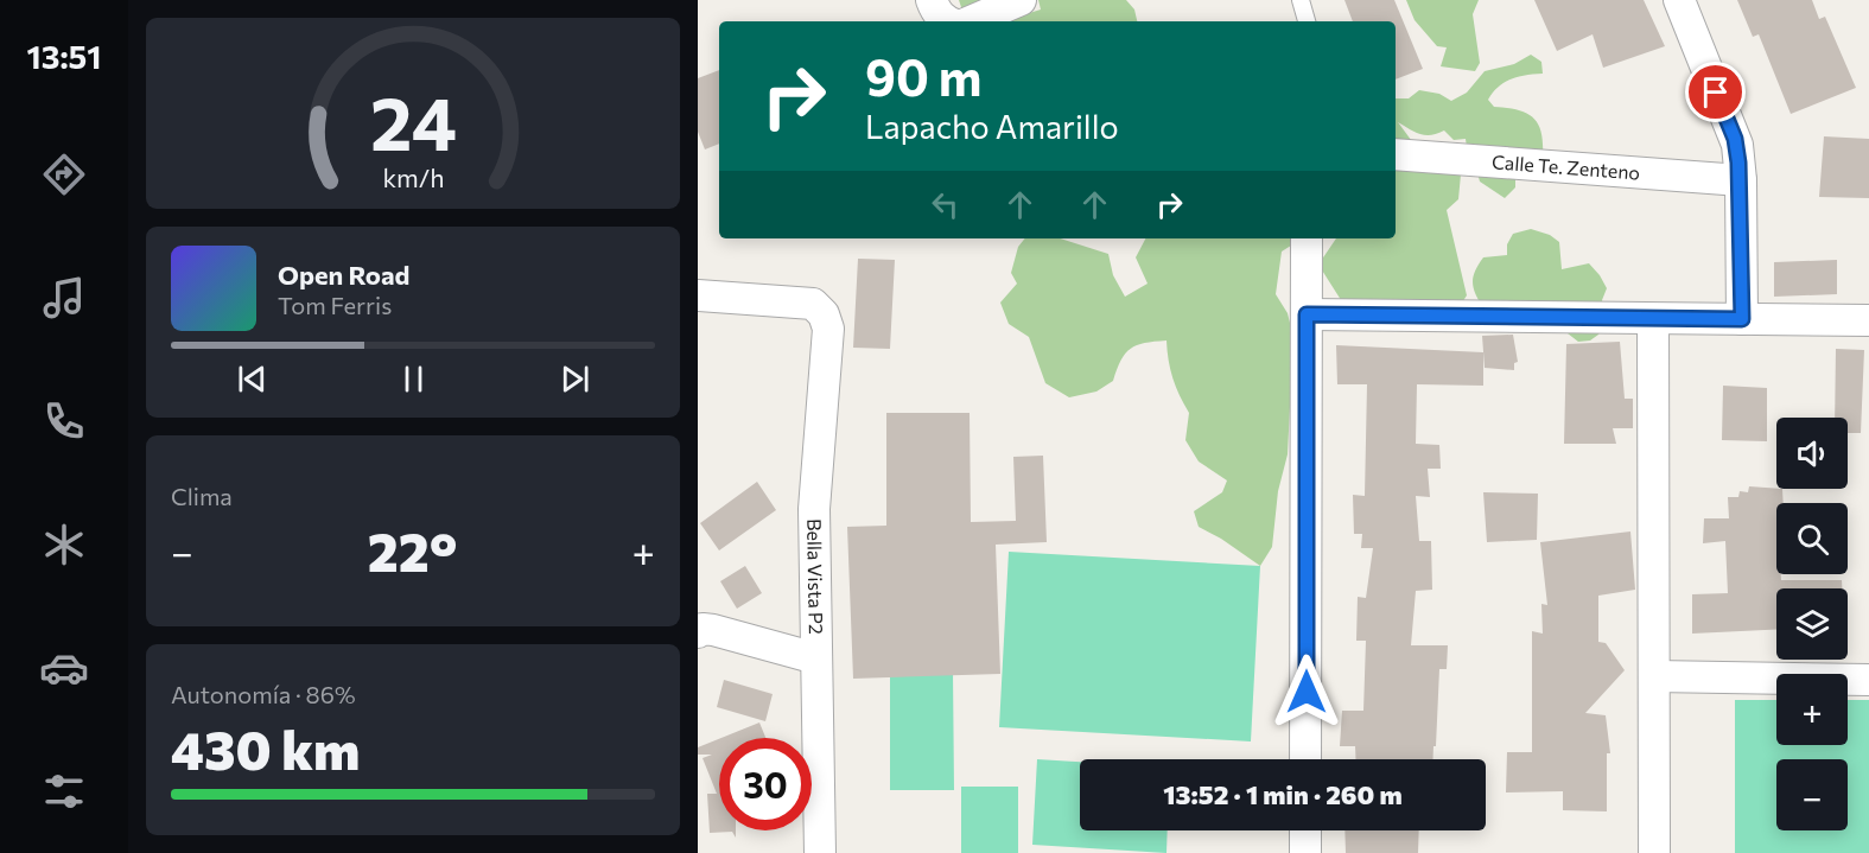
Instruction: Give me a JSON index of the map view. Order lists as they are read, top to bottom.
{
  "streets": {
    "street": ["Calle Te. Zenteno", "Bella Vista P2"]
  },
  "page": {
    "tabs": "13:51",
    "turn": ["90 m", "Lapacho Amarillo"],
    "song": ["Open Road", "Tom Ferris"],
    "map_buttons": ["+", "−"],
    "tile": [
      "Clima",
      ["Autonomía · 86%", "430 km"]
    ],
    "heat": ["−", "22°", "+"],
    "limit": "30",
    "trip": "13:52 · 1 min · 260 m",
    "gauge": ["24", "km/h"]
  }
}
